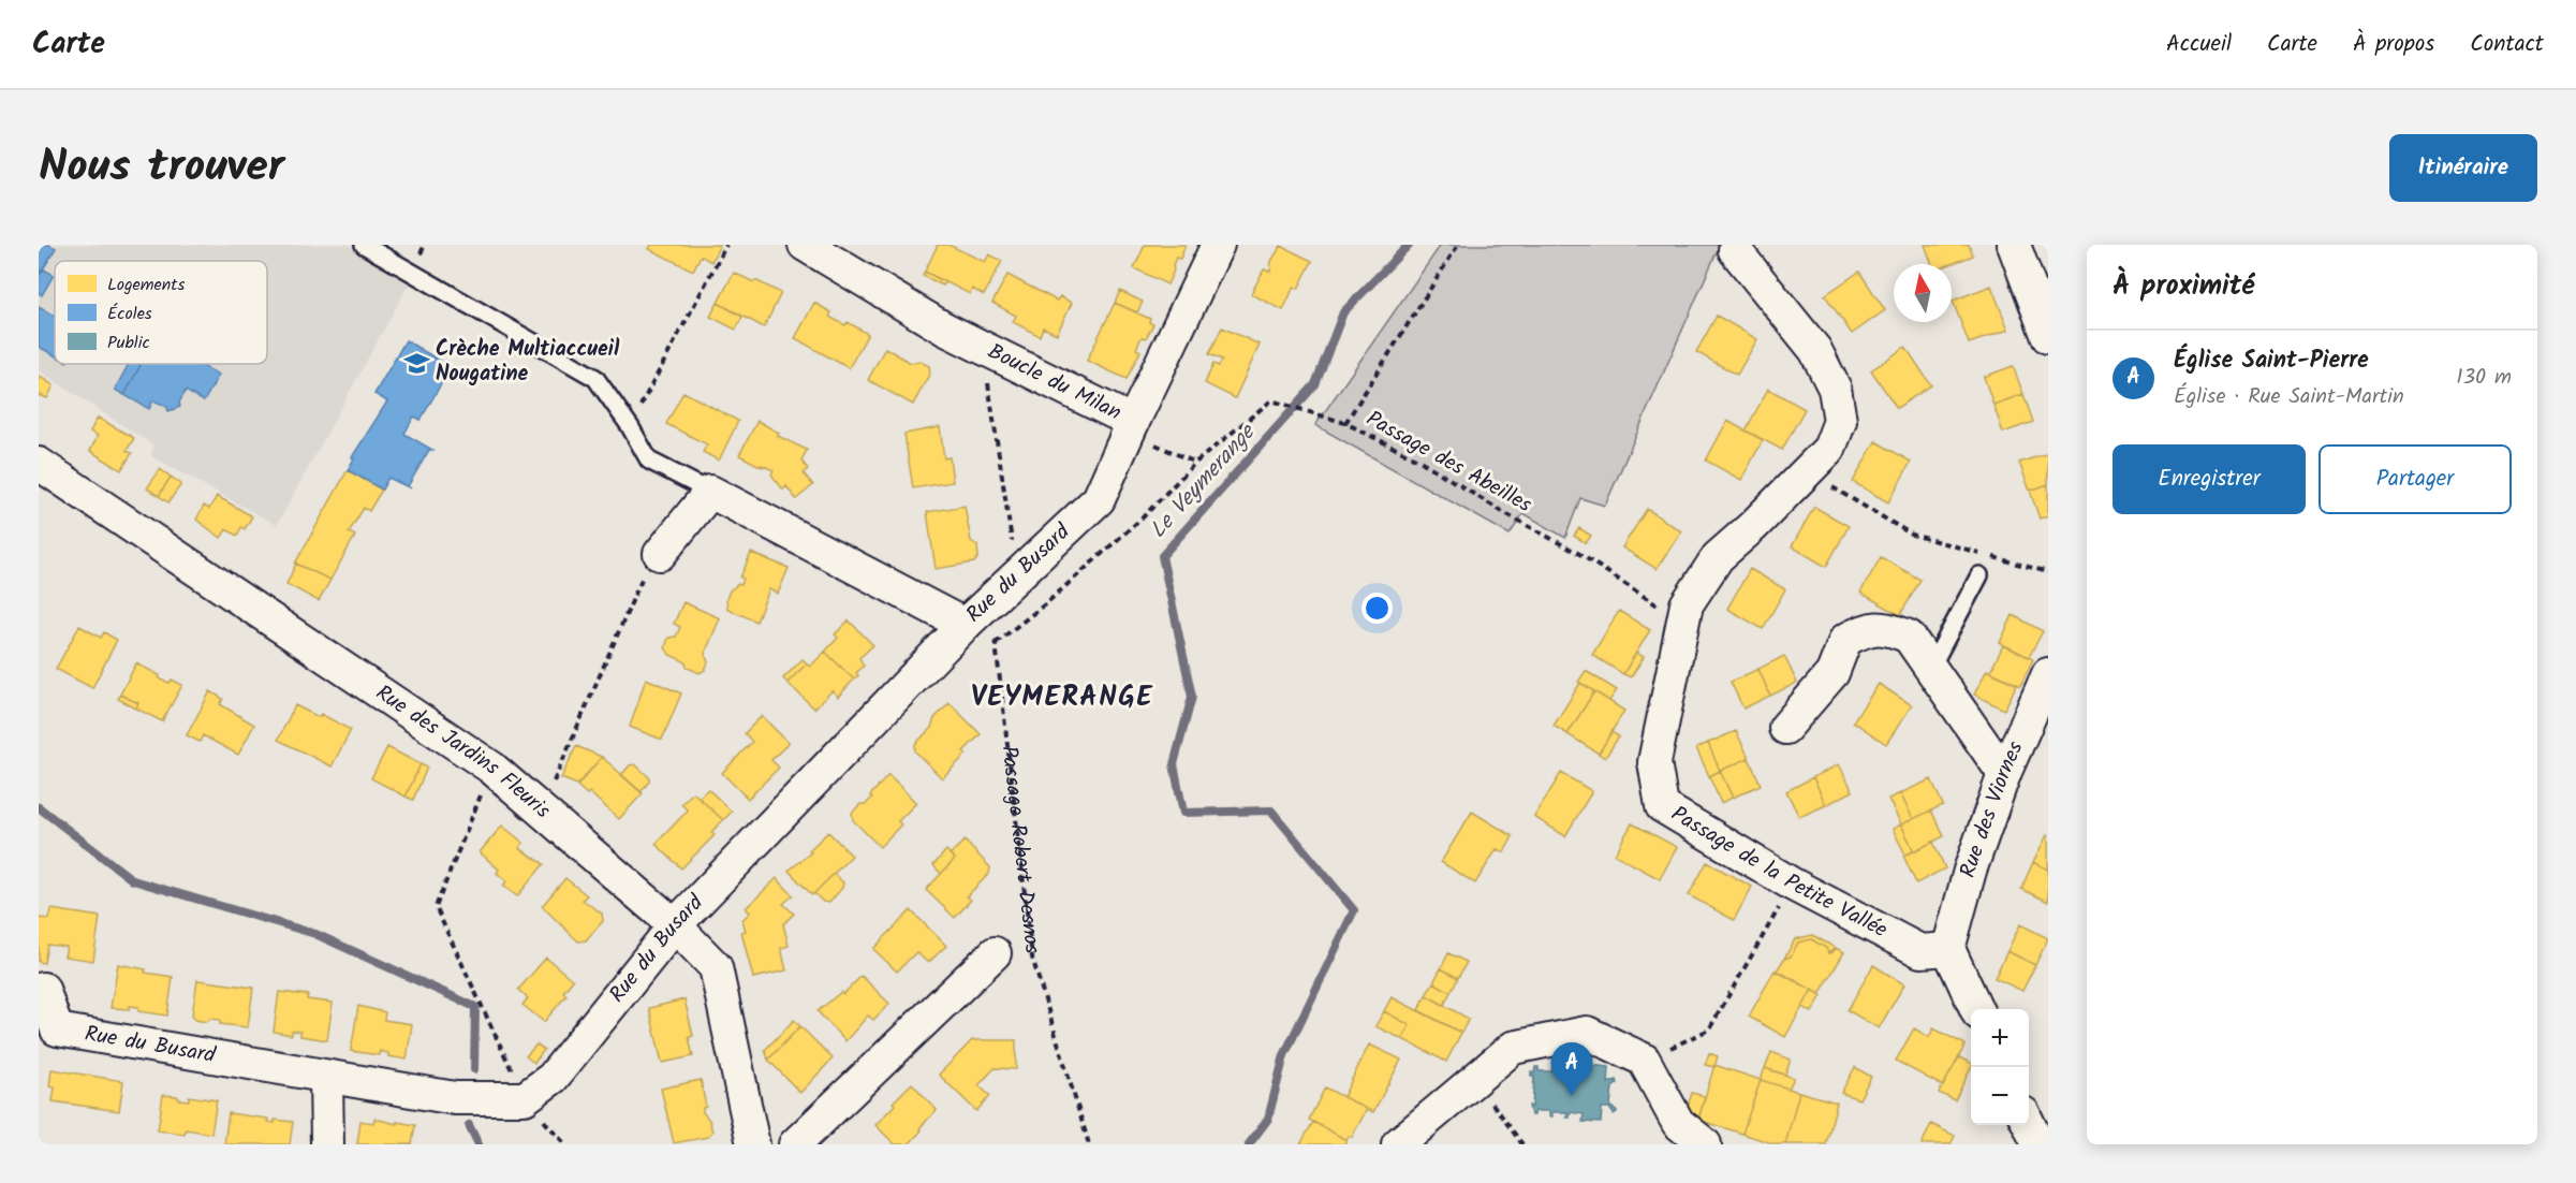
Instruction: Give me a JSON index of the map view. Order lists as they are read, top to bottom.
{
  "streets": {
    "street": [
      "Boucle du Milan",
      "Rue du Busard",
      "Rue des Jardins Fleuris",
      "Rue des Viornes",
      "Passage de la Petite Vallée"
    ],
    "path": ["Passage des Abeilles", "Passage Robert Desnos"]
  },
  "crossings": [
    ["Boucle du Milan", "Rue du Busard"],
    ["Passage des Abeilles", "Passage Robert Desnos"],
    ["Passage des Abeilles", "Passage de la Petite Vallée"],
    ["Rue du Busard", "Rue des Jardins Fleuris"],
    ["Rue des Viornes", "Passage de la Petite Vallée"]
  ],
  "districts": ["VEYMERANGE"],
  "water": ["Le Veymerange"],
  "places": {
    "school or university": ["Crèche Multiaccueil Nougatine"]
  },
  "legend": ["Logements", "Écoles", "Public"],
  "north": "top",
  "page": {
    "header": "Carte",
    "nav": [
      "Accueil",
      "Carte",
      "À propos",
      "Contact"
    ],
    "title": "Nous trouver",
    "buttons": [
      "Itinéraire",
      ["Enregistrer", "Partager"]
    ],
    "heading": "À proximité",
    "list": [
      {
        "mark": "A",
        "name": "Église Saint-Pierre",
        "note": "Église · Rue Saint-Martin",
        "value": "130 m"
      }
    ],
    "map_buttons": ["+", "−"],
    "pins": "A"
  }
}
